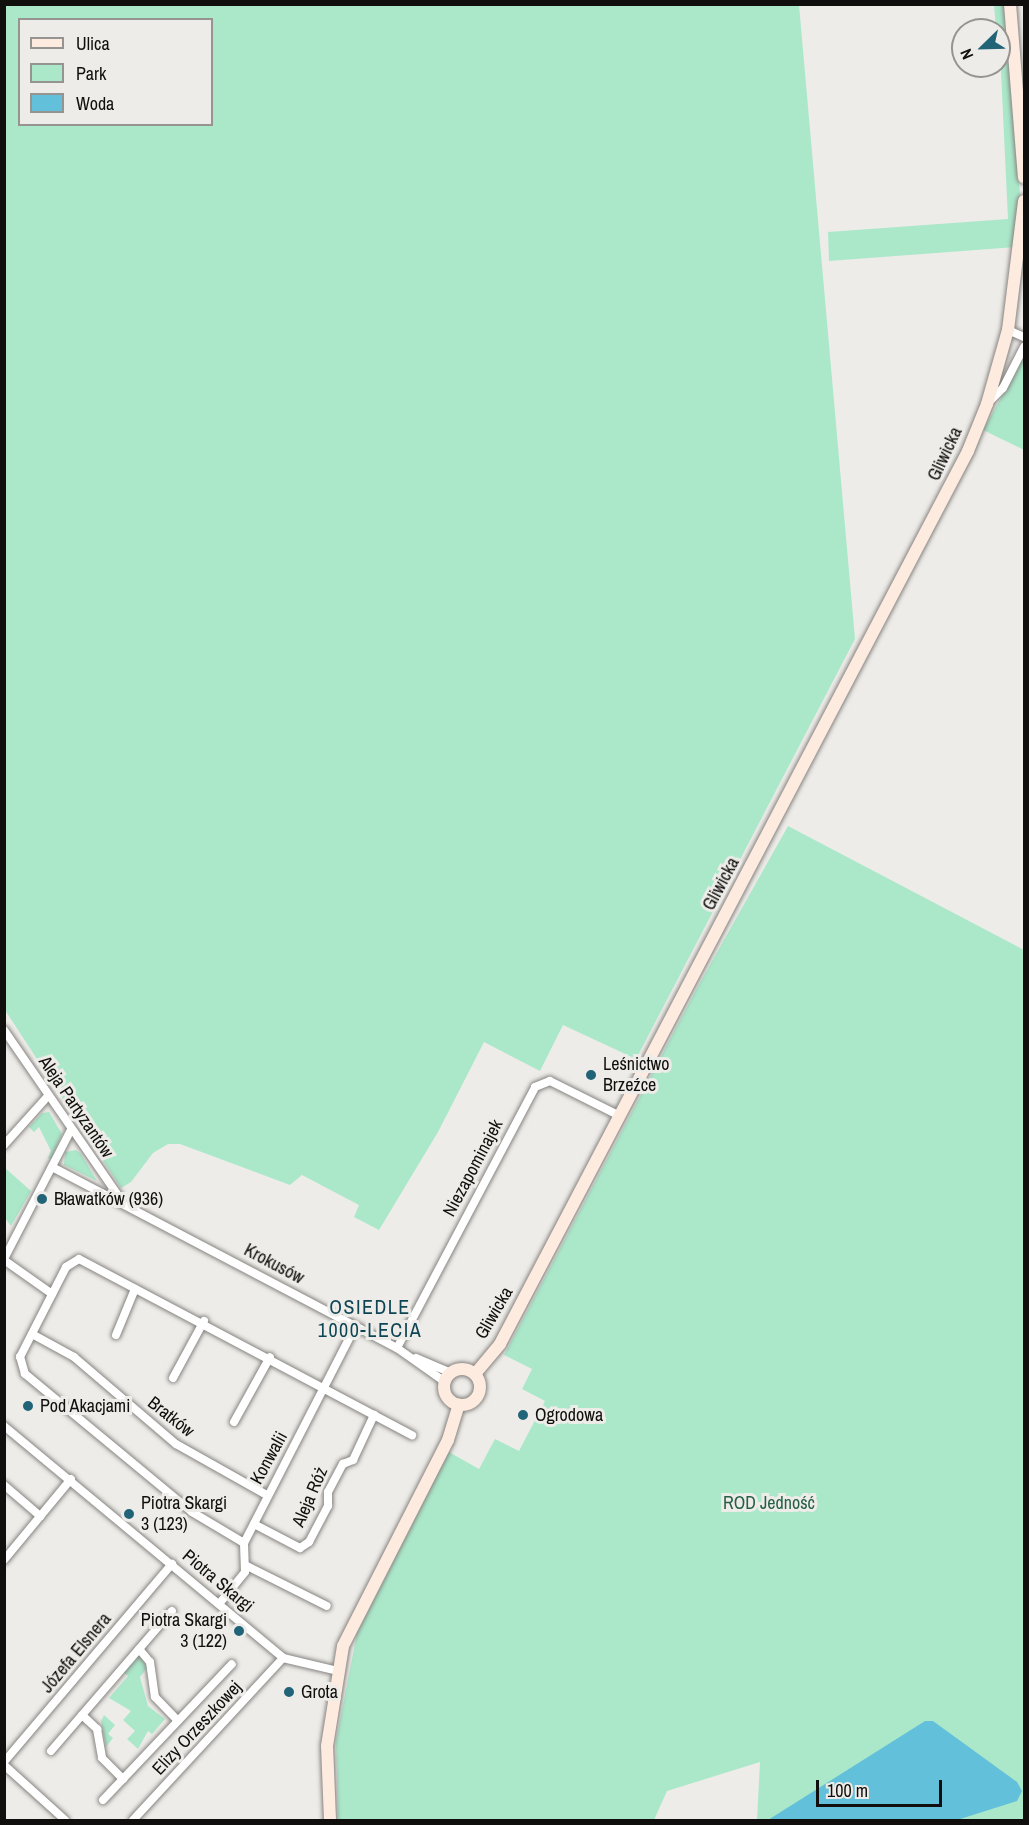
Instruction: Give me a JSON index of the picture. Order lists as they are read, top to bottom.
{
  "streets": {
    "main road": ["Gliwicka"],
    "street": [
      "Aleja Partyzantów",
      "Niezapominajek",
      "Krokusów",
      "Bratków",
      "Konwalii",
      "Aleja Róż",
      "Piotra Skargi",
      "Józefa Elsnera",
      "Elizy Orzeszkowej"
    ]
  },
  "crossings": [
    ["Gliwicka", "Niezapominajek"],
    ["Gliwicka", "Krokusów"],
    ["Aleja Partyzantów", "Krokusów"],
    ["Niezapominajek", "Krokusów"],
    ["Krokusów", "Konwalii"],
    ["Bratków", "Konwalii"],
    ["Konwalii", "Aleja Róż"],
    ["Piotra Skargi", "Józefa Elsnera"],
    ["Piotra Skargi", "Elizy Orzeszkowej"]
  ],
  "districts": ["OSIEDLE 1000-LECIA"],
  "parks": ["ROD Jedność"],
  "places": [
    "Leśnictwo Brzeźce",
    "Bławatków (936)",
    "Pod Akacjami",
    "Ogrodowa",
    "Piotra Skargi 3 (123)",
    "Piotra Skargi 3 (122)",
    "Grota"
  ],
  "legend": ["Ulica", "Park", "Woda"],
  "scale_bar": "100 m",
  "north": "bottom left"
}
